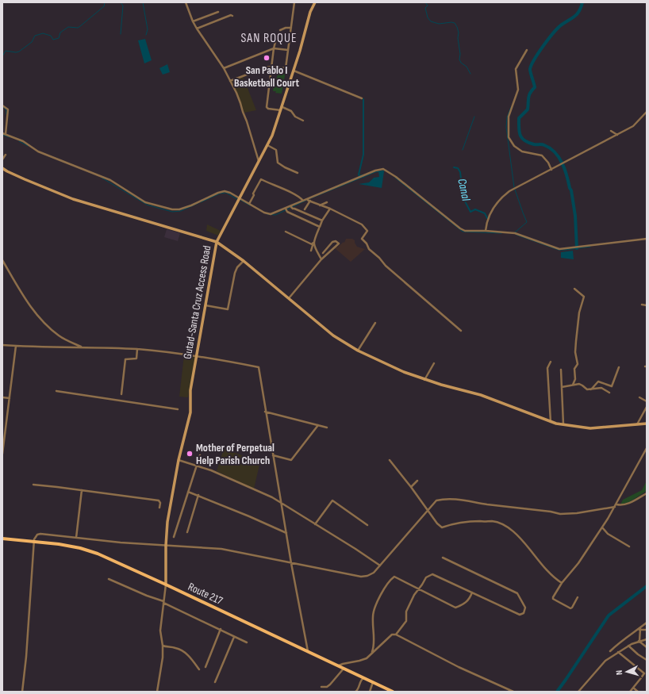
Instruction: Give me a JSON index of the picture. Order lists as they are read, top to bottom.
{
  "streets": {
    "main road": ["Route 217"],
    "street": ["Gutad-Santa Cruz Access Road"]
  },
  "crossings": [
    ["Gutad-Santa Cruz Access Road", "Route 217"]
  ],
  "districts": ["SAN ROQUE"],
  "water": ["Canal"],
  "places": ["San Pablo I Basketball Court", "Mother of Perpetual Help Parish Church"],
  "north": "left"
}
